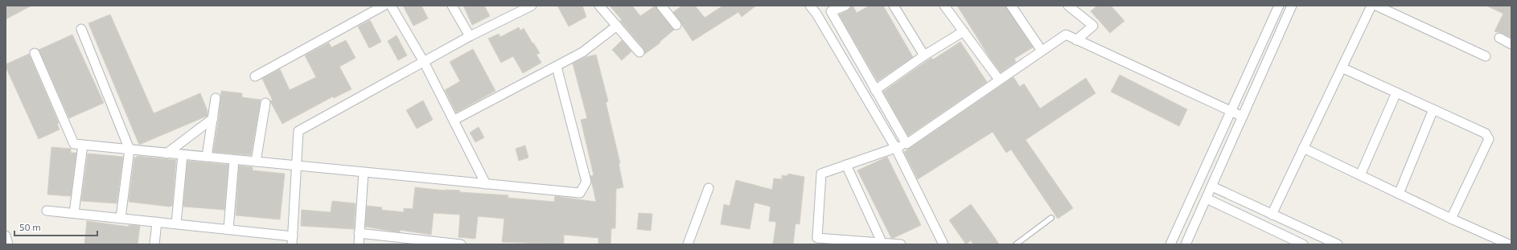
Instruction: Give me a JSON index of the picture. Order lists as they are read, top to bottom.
{
  "scale_bar": "50 m"
}
